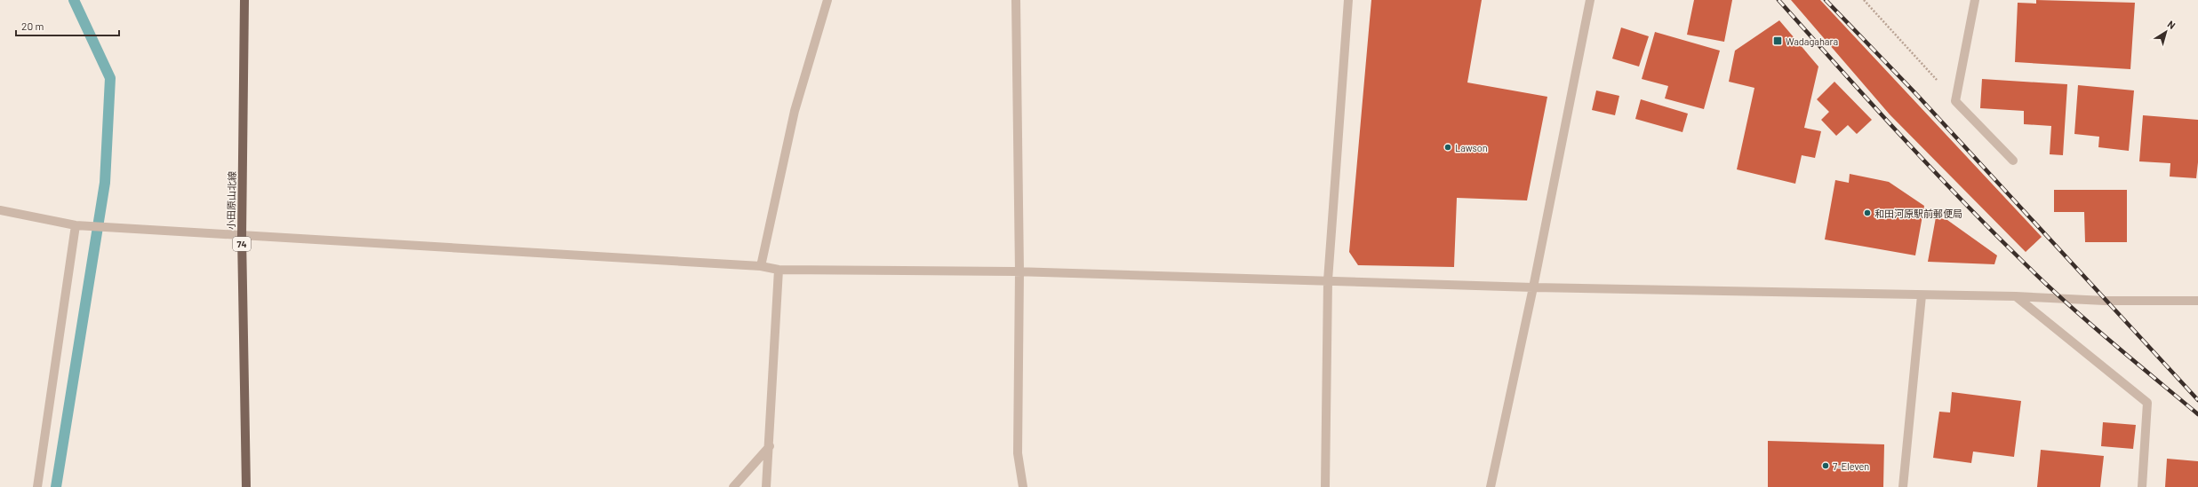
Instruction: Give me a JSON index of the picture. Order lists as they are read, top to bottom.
{
  "streets": {
    "main road": ["小田原山北線", "74"]
  },
  "places": {
    "transit": ["Wadagahara"],
    "other": ["Lawson", "和田河原駅前郵便局", "7-Eleven"]
  },
  "scale_bar": "20 m",
  "north": "top right"
}
